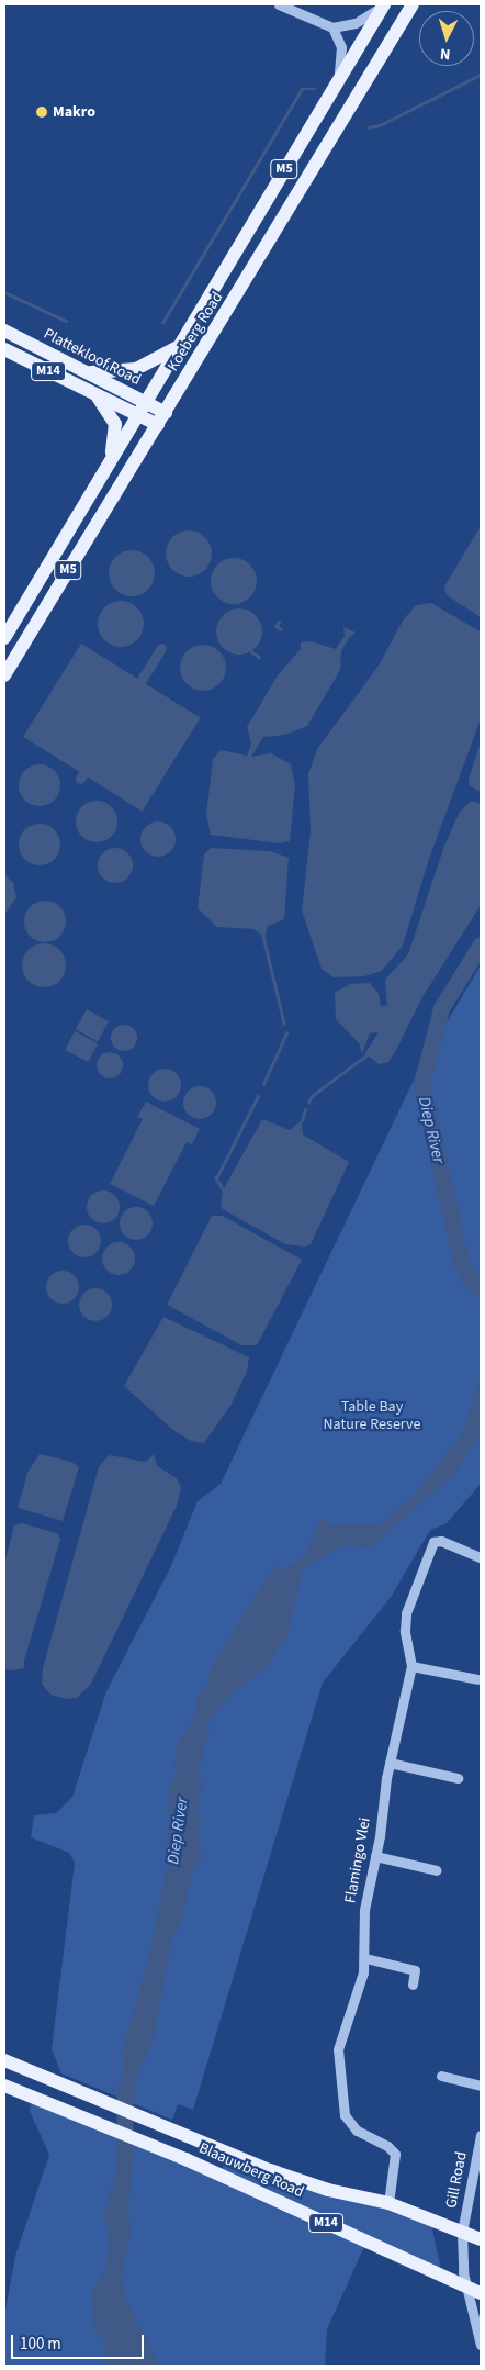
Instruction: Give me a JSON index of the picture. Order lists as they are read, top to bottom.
{
  "streets": {
    "main road": [
      "M5",
      "Koeberg Road",
      "Plattekloof Road",
      "M14",
      "Blaauwberg Road"
    ],
    "street": ["Flamingo Vlei", "Gill Road"]
  },
  "crossings": [
    ["Koeberg Road", "Plattekloof Road"],
    ["Flamingo Vlei", "Blaauwberg Road"],
    ["Blaauwberg Road", "Gill Road"]
  ],
  "water": ["Diep River"],
  "parks": ["Table Bay Nature Reserve"],
  "places": ["Makro"],
  "scale_bar": "100 m",
  "north": "bottom"
}
